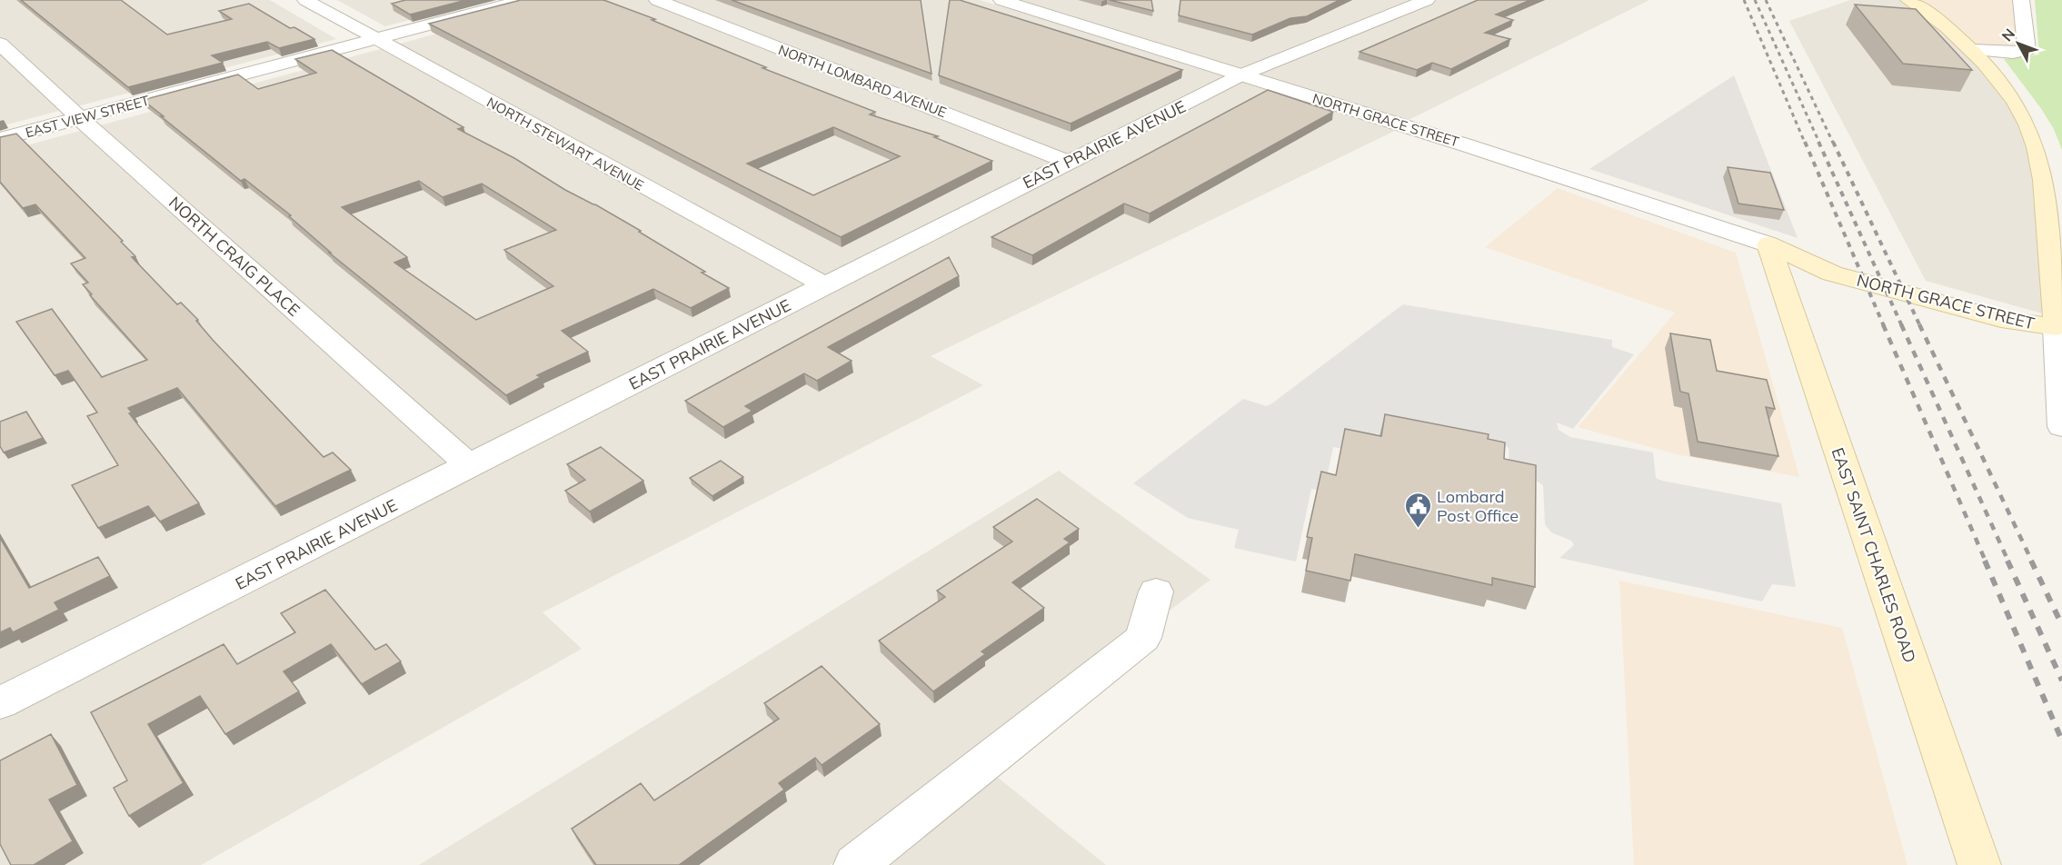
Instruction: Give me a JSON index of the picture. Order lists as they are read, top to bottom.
{
  "streets": {
    "main road": ["NORTH GRACE STREET", "EAST SAINT CHARLES ROAD"],
    "street": [
      "NORTH LOMBARD AVENUE",
      "EAST VIEW STREET",
      "NORTH STEWART AVENUE",
      "EAST PRAIRIE AVENUE",
      "NORTH CRAIG PLACE"
    ]
  },
  "crossings": [
    ["NORTH LOMBARD AVENUE", "EAST PRAIRIE AVENUE"],
    ["EAST VIEW STREET", "NORTH STEWART AVENUE"],
    ["EAST VIEW STREET", "NORTH CRAIG PLACE"],
    ["NORTH GRACE STREET", "EAST PRAIRIE AVENUE"],
    ["NORTH GRACE STREET", "EAST SAINT CHARLES ROAD"],
    ["NORTH STEWART AVENUE", "EAST PRAIRIE AVENUE"],
    ["EAST PRAIRIE AVENUE", "NORTH CRAIG PLACE"]
  ],
  "places": {
    "public building": ["Lombard Post Office"]
  },
  "north": "top left"
}
